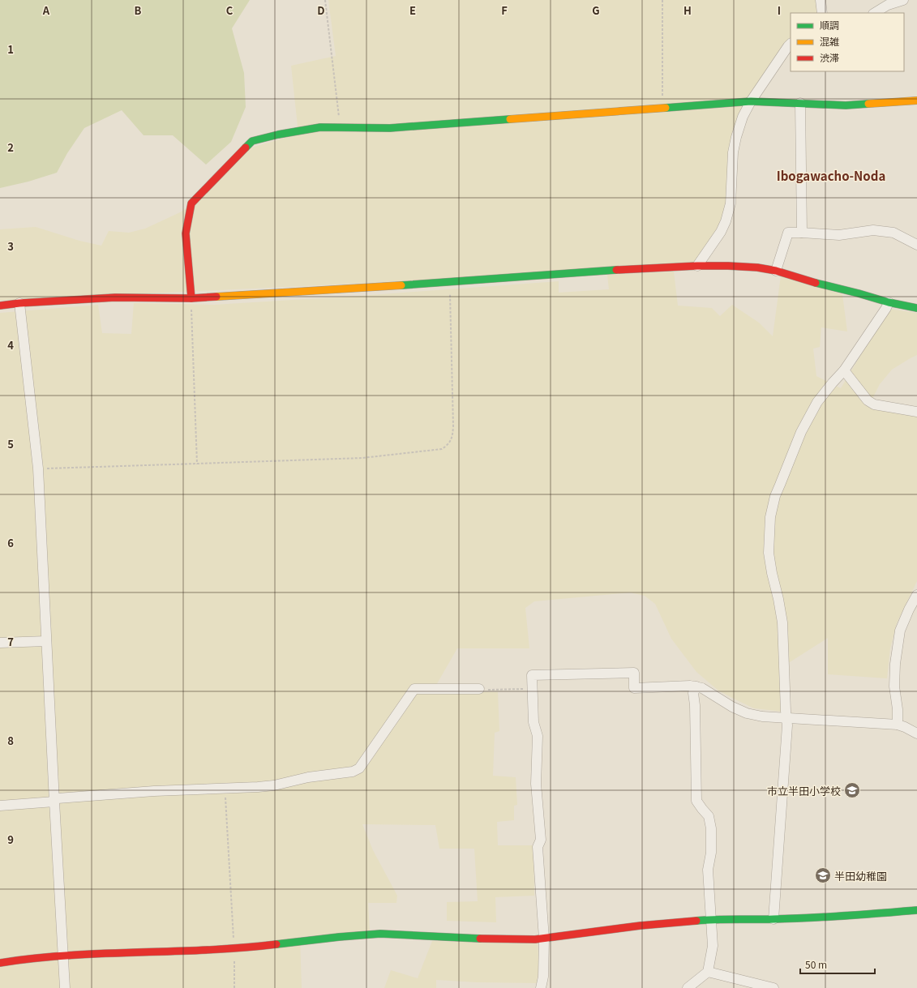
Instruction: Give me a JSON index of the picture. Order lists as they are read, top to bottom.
{
  "districts": ["Ibogawacho-Noda"],
  "places": {
    "school or university": ["市立半田小学校", "半田幼稚園"]
  },
  "legend": ["順調", "混雑", "渋滞"],
  "scale_bar": "50 m",
  "grid": {
    "columns": [
      "A",
      "B",
      "C",
      "D",
      "E",
      "F",
      "G",
      "H",
      "I"
    ],
    "rows": [
      "1",
      "2",
      "3",
      "4",
      "5",
      "6",
      "7",
      "8",
      "9"
    ]
  }
}
